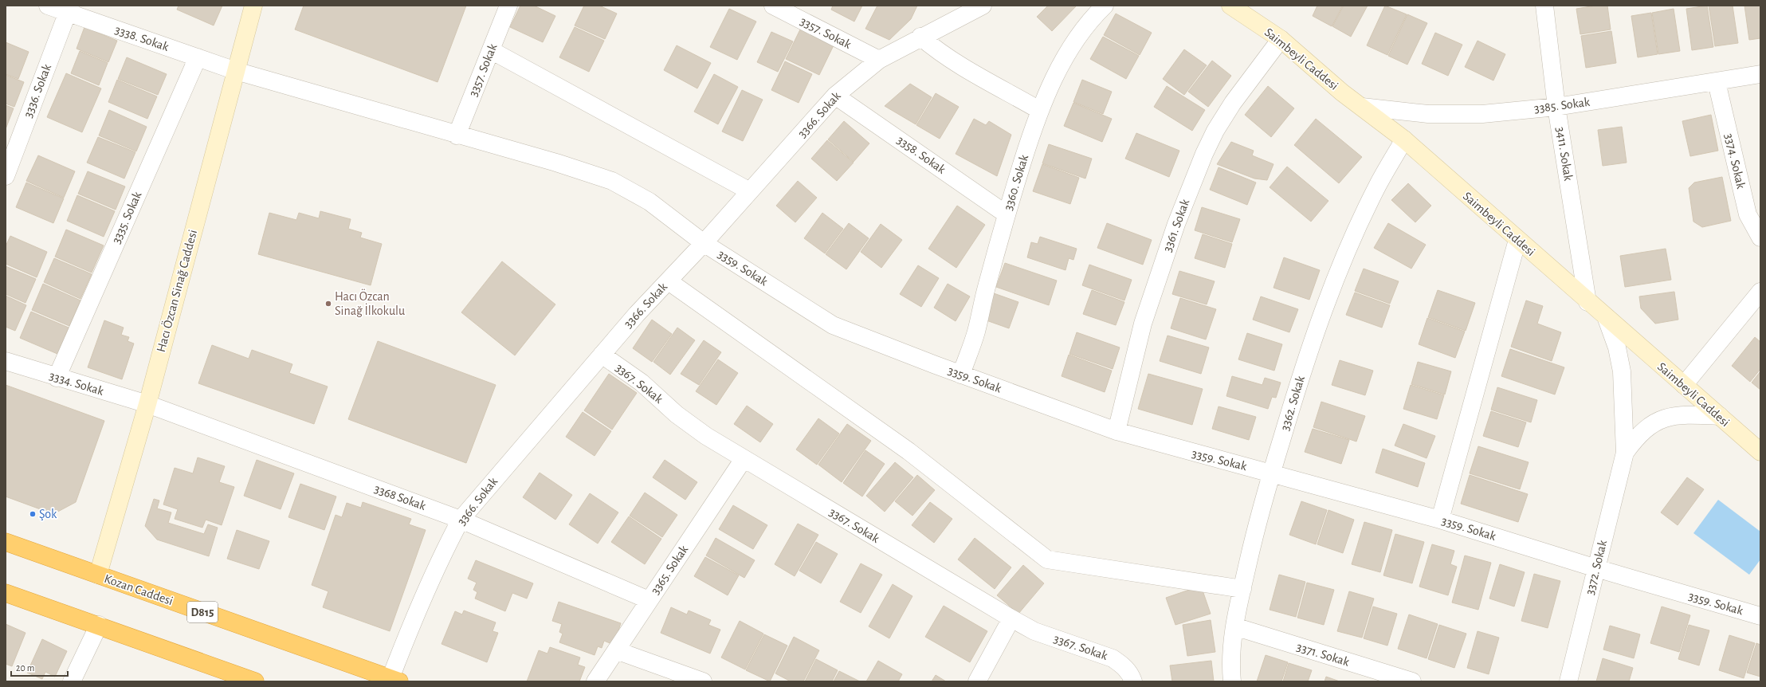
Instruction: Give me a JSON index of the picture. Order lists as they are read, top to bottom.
{
  "streets": {
    "highway": ["Kozan Caddesi", "D815"],
    "main road": ["Saimbeyli Caddesi", "Hacı Özcan Sinağ Caddesi"],
    "street": [
      "3357. Sokak",
      "3338. Sokak",
      "3336. Sokak",
      "3385. Sokak",
      "3366. Sokak",
      "3411. Sokak",
      "3358. Sokak",
      "3374. Sokak",
      "3360. Sokak",
      "3335. Sokak",
      "3361. Sokak",
      "3359. Sokak",
      "3334. Sokak",
      "3367. Sokak",
      "3362. Sokak",
      "3368 Sokak",
      "3372. Sokak",
      "3365. Sokak",
      "3371. Sokak"
    ]
  },
  "crossings": [
    ["3357. Sokak", "3338. Sokak"],
    ["3357. Sokak", "3366. Sokak"],
    ["3357. Sokak", "3359. Sokak"],
    ["3338. Sokak", "3336. Sokak"],
    ["3338. Sokak", "3335. Sokak"],
    ["3338. Sokak", "3359. Sokak"],
    ["3338. Sokak", "Hacı Özcan Sinağ Caddesi"],
    ["Saimbeyli Caddesi", "3385. Sokak"],
    ["Saimbeyli Caddesi", "3411. Sokak"],
    ["Saimbeyli Caddesi", "3361. Sokak"],
    ["Saimbeyli Caddesi", "3362. Sokak"],
    ["3385. Sokak", "3411. Sokak"],
    ["3385. Sokak", "3374. Sokak"],
    ["3366. Sokak", "3358. Sokak"],
    ["3366. Sokak", "3359. Sokak"],
    ["3366. Sokak", "3367. Sokak"],
    ["3366. Sokak", "3368 Sokak"],
    ["3366. Sokak", "Kozan Caddesi"],
    ["3358. Sokak", "3360. Sokak"],
    ["3360. Sokak", "3359. Sokak"],
    ["3335. Sokak", "3334. Sokak"],
    ["3361. Sokak", "3359. Sokak"],
    ["3359. Sokak", "3362. Sokak"],
    ["3359. Sokak", "3372. Sokak"],
    ["Hacı Özcan Sinağ Caddesi", "3334. Sokak"],
    ["Hacı Özcan Sinağ Caddesi", "3368 Sokak"],
    ["Hacı Özcan Sinağ Caddesi", "Kozan Caddesi"],
    ["3334. Sokak", "3368 Sokak"],
    ["3367. Sokak", "3365. Sokak"],
    ["3362. Sokak", "3371. Sokak"],
    ["3368 Sokak", "3365. Sokak"]
  ],
  "places": ["Hacı Özcan Sinağ İlkokulu", "Şok"],
  "scale_bar": "20 m"
}
